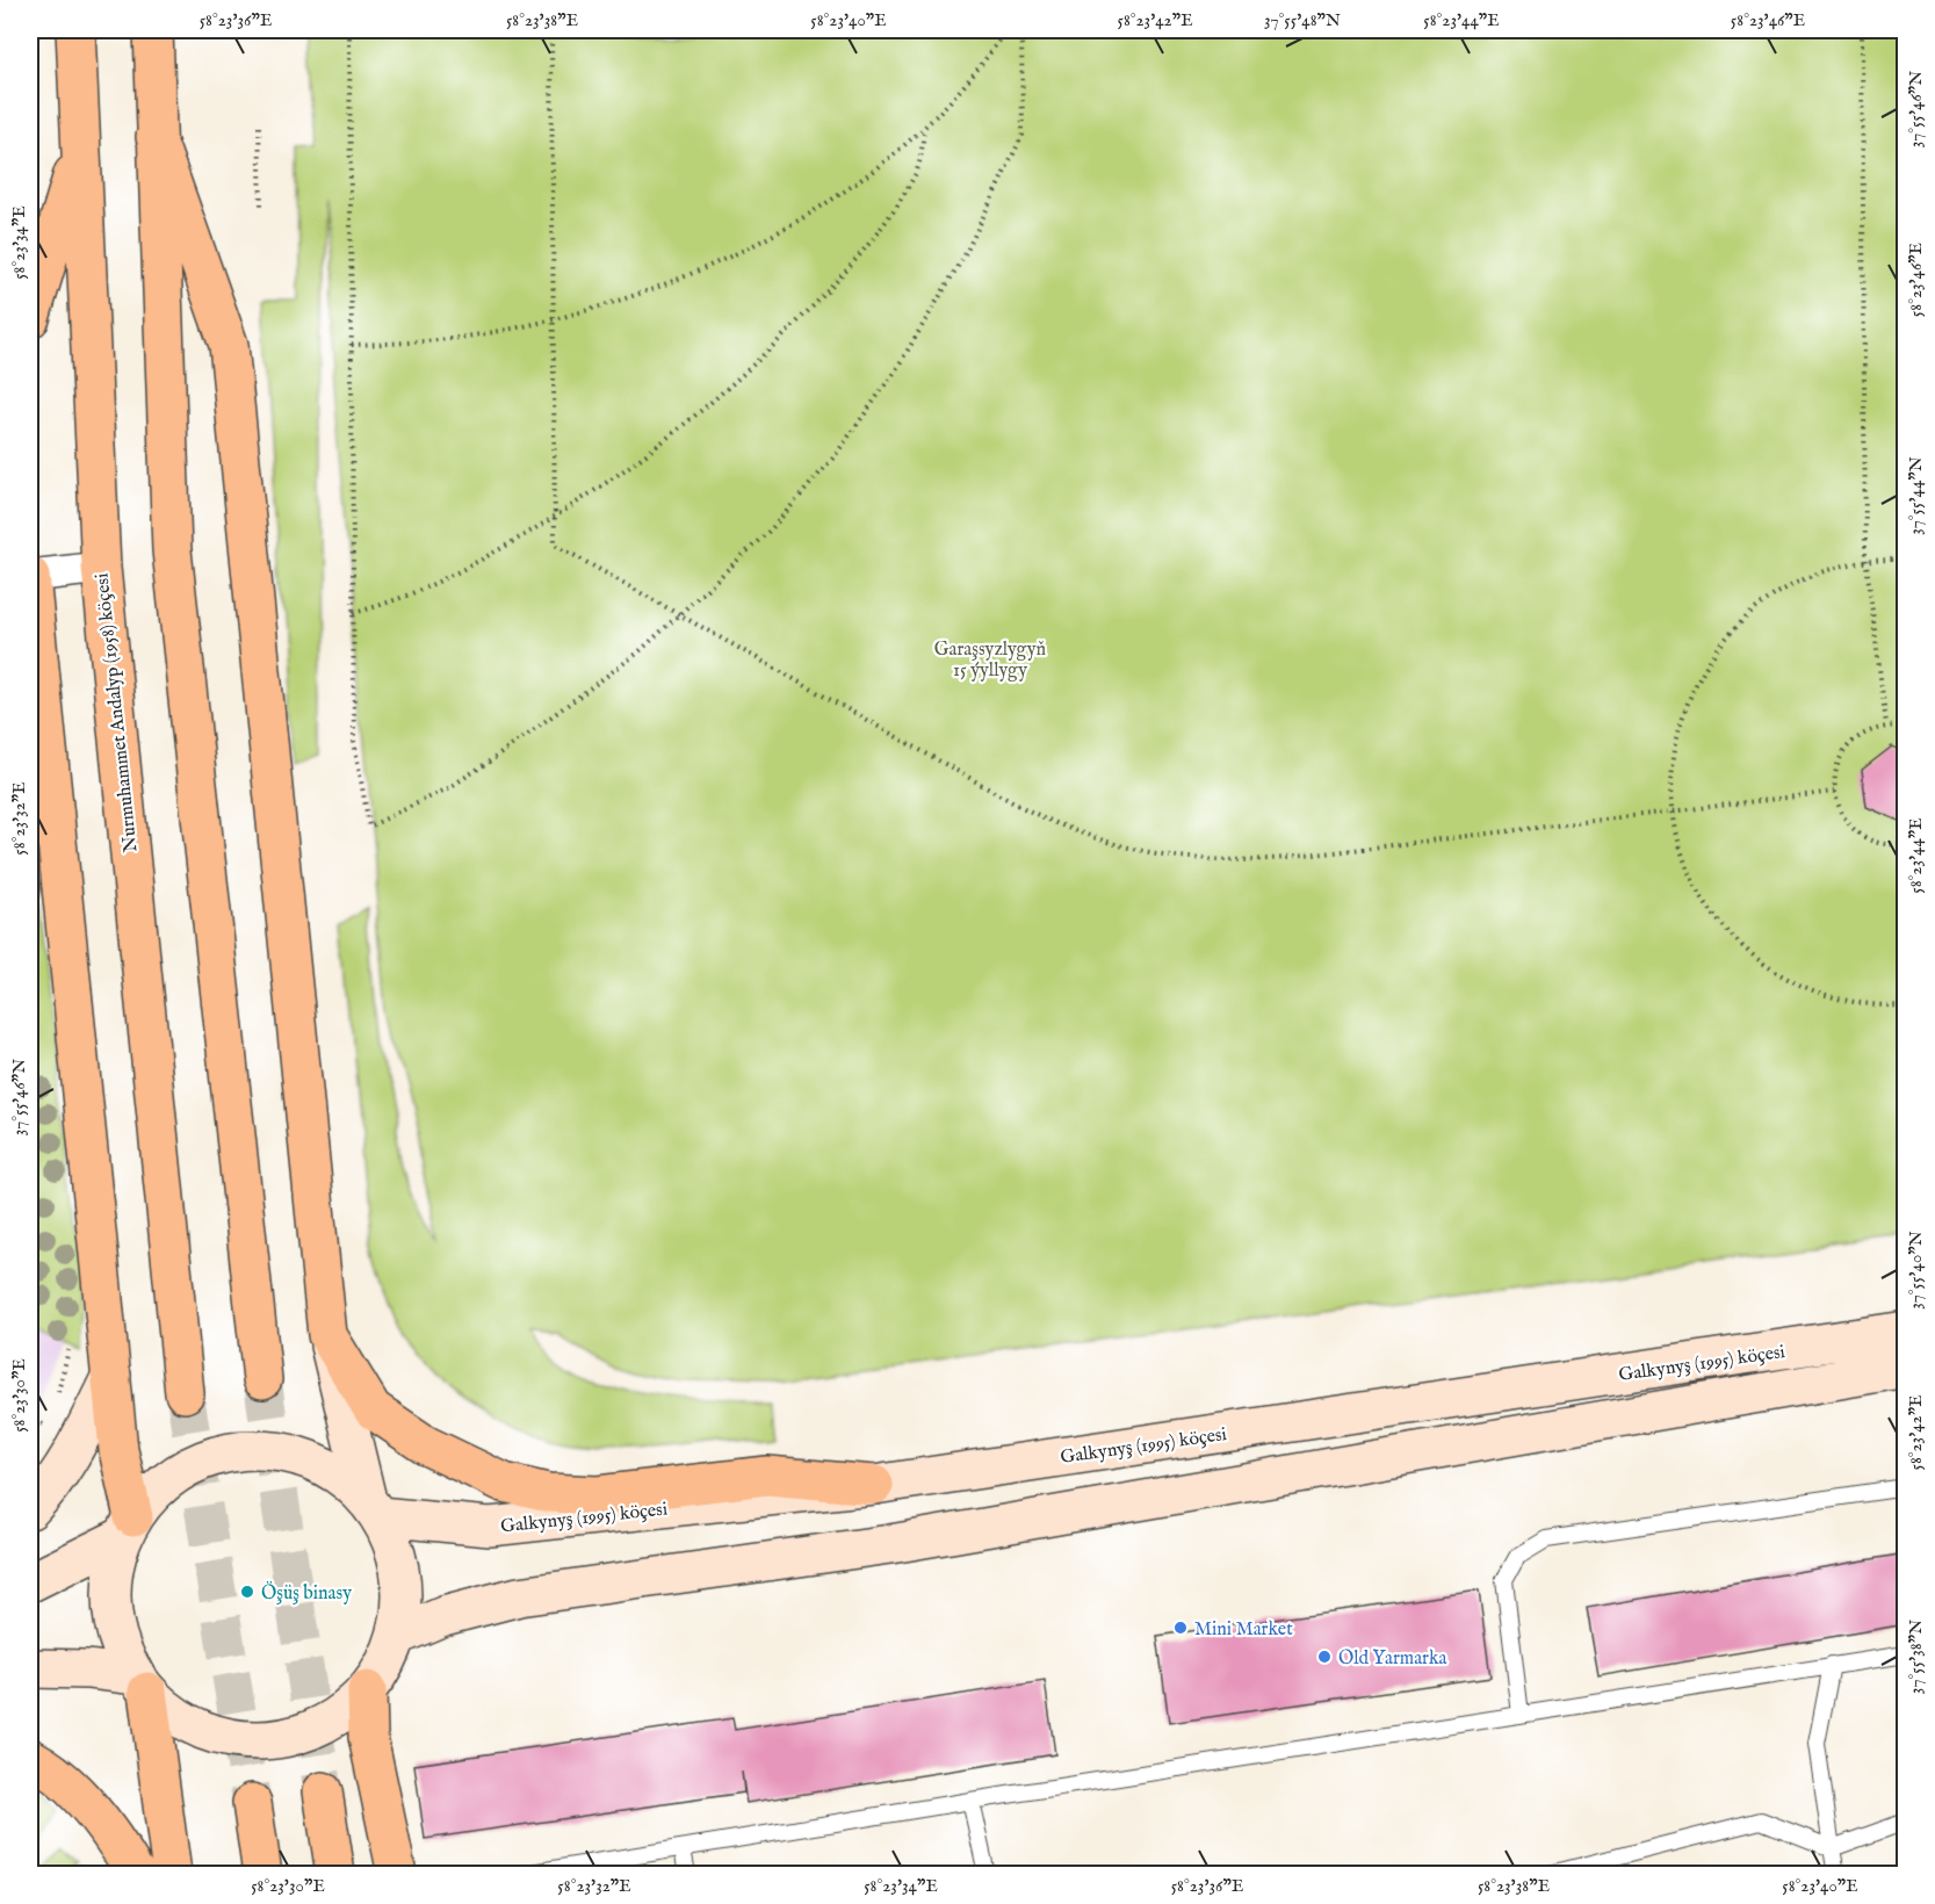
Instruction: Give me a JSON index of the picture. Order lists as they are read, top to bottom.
{
  "streets": {
    "main road": ["Nurmuhammet Andalyp (1958) köçesi", "Galkynyş (1995) köçesi"]
  },
  "parks": ["Garaşsyzlygyň 15 ýyllygy"],
  "places": ["Öşüş binasy", "Mini Market", "Old Yarmarka"],
  "coordinates": [
    "58°23'36\"E",
    "58°23'38\"E",
    "58°23'40\"E",
    "58°23'42\"E",
    "37°55'48\"N",
    "58°23'44\"E",
    "58°23'46\"E",
    "37°55'46\"N",
    "58°23'34\"E",
    "37°55'44\"N",
    "58°23'32\"E",
    "37°55'40\"N",
    "58°23'30\"E",
    "37°55'38\"N"
  ]
}
